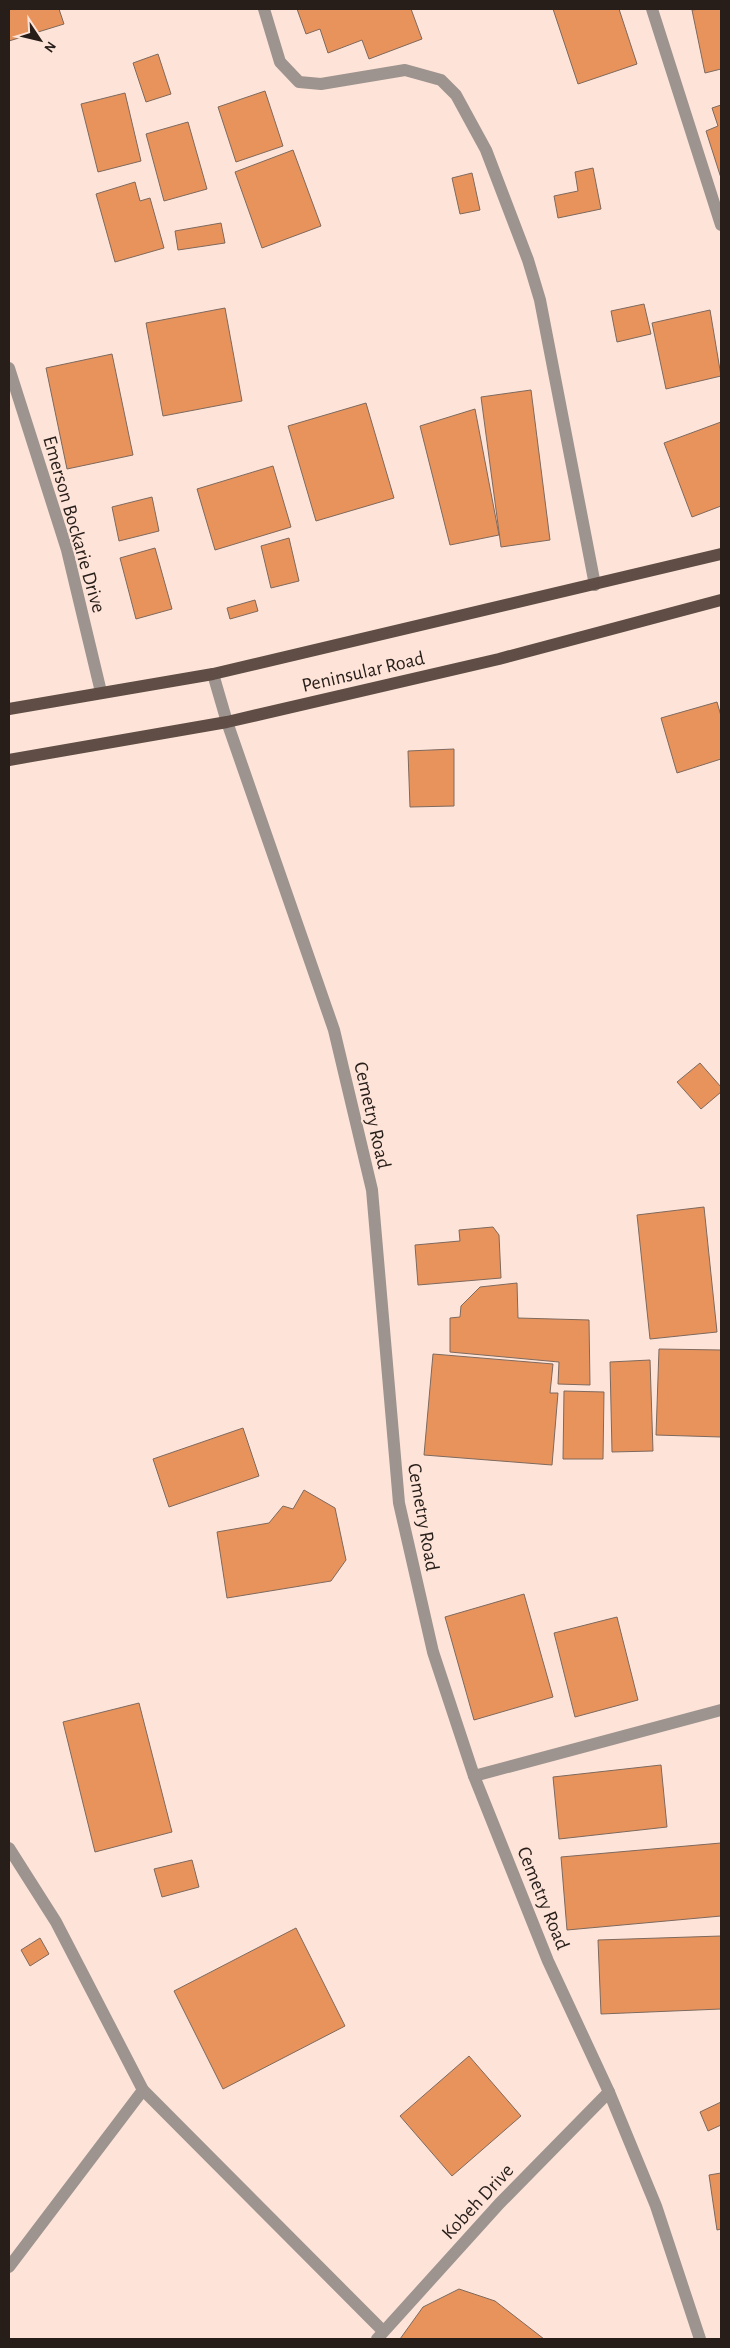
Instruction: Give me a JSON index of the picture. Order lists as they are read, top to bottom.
{
  "streets": {
    "main road": ["Peninsular Road"],
    "street": ["Emerson Bockarie Drive", "Cemetry Road", "Kobeh Drive"]
  },
  "crossings": [
    ["Emerson Bockarie Drive", "Peninsular Road"],
    ["Peninsular Road", "Cemetry Road"],
    ["Cemetry Road", "Kobeh Drive"]
  ],
  "north": "bottom right"
}
